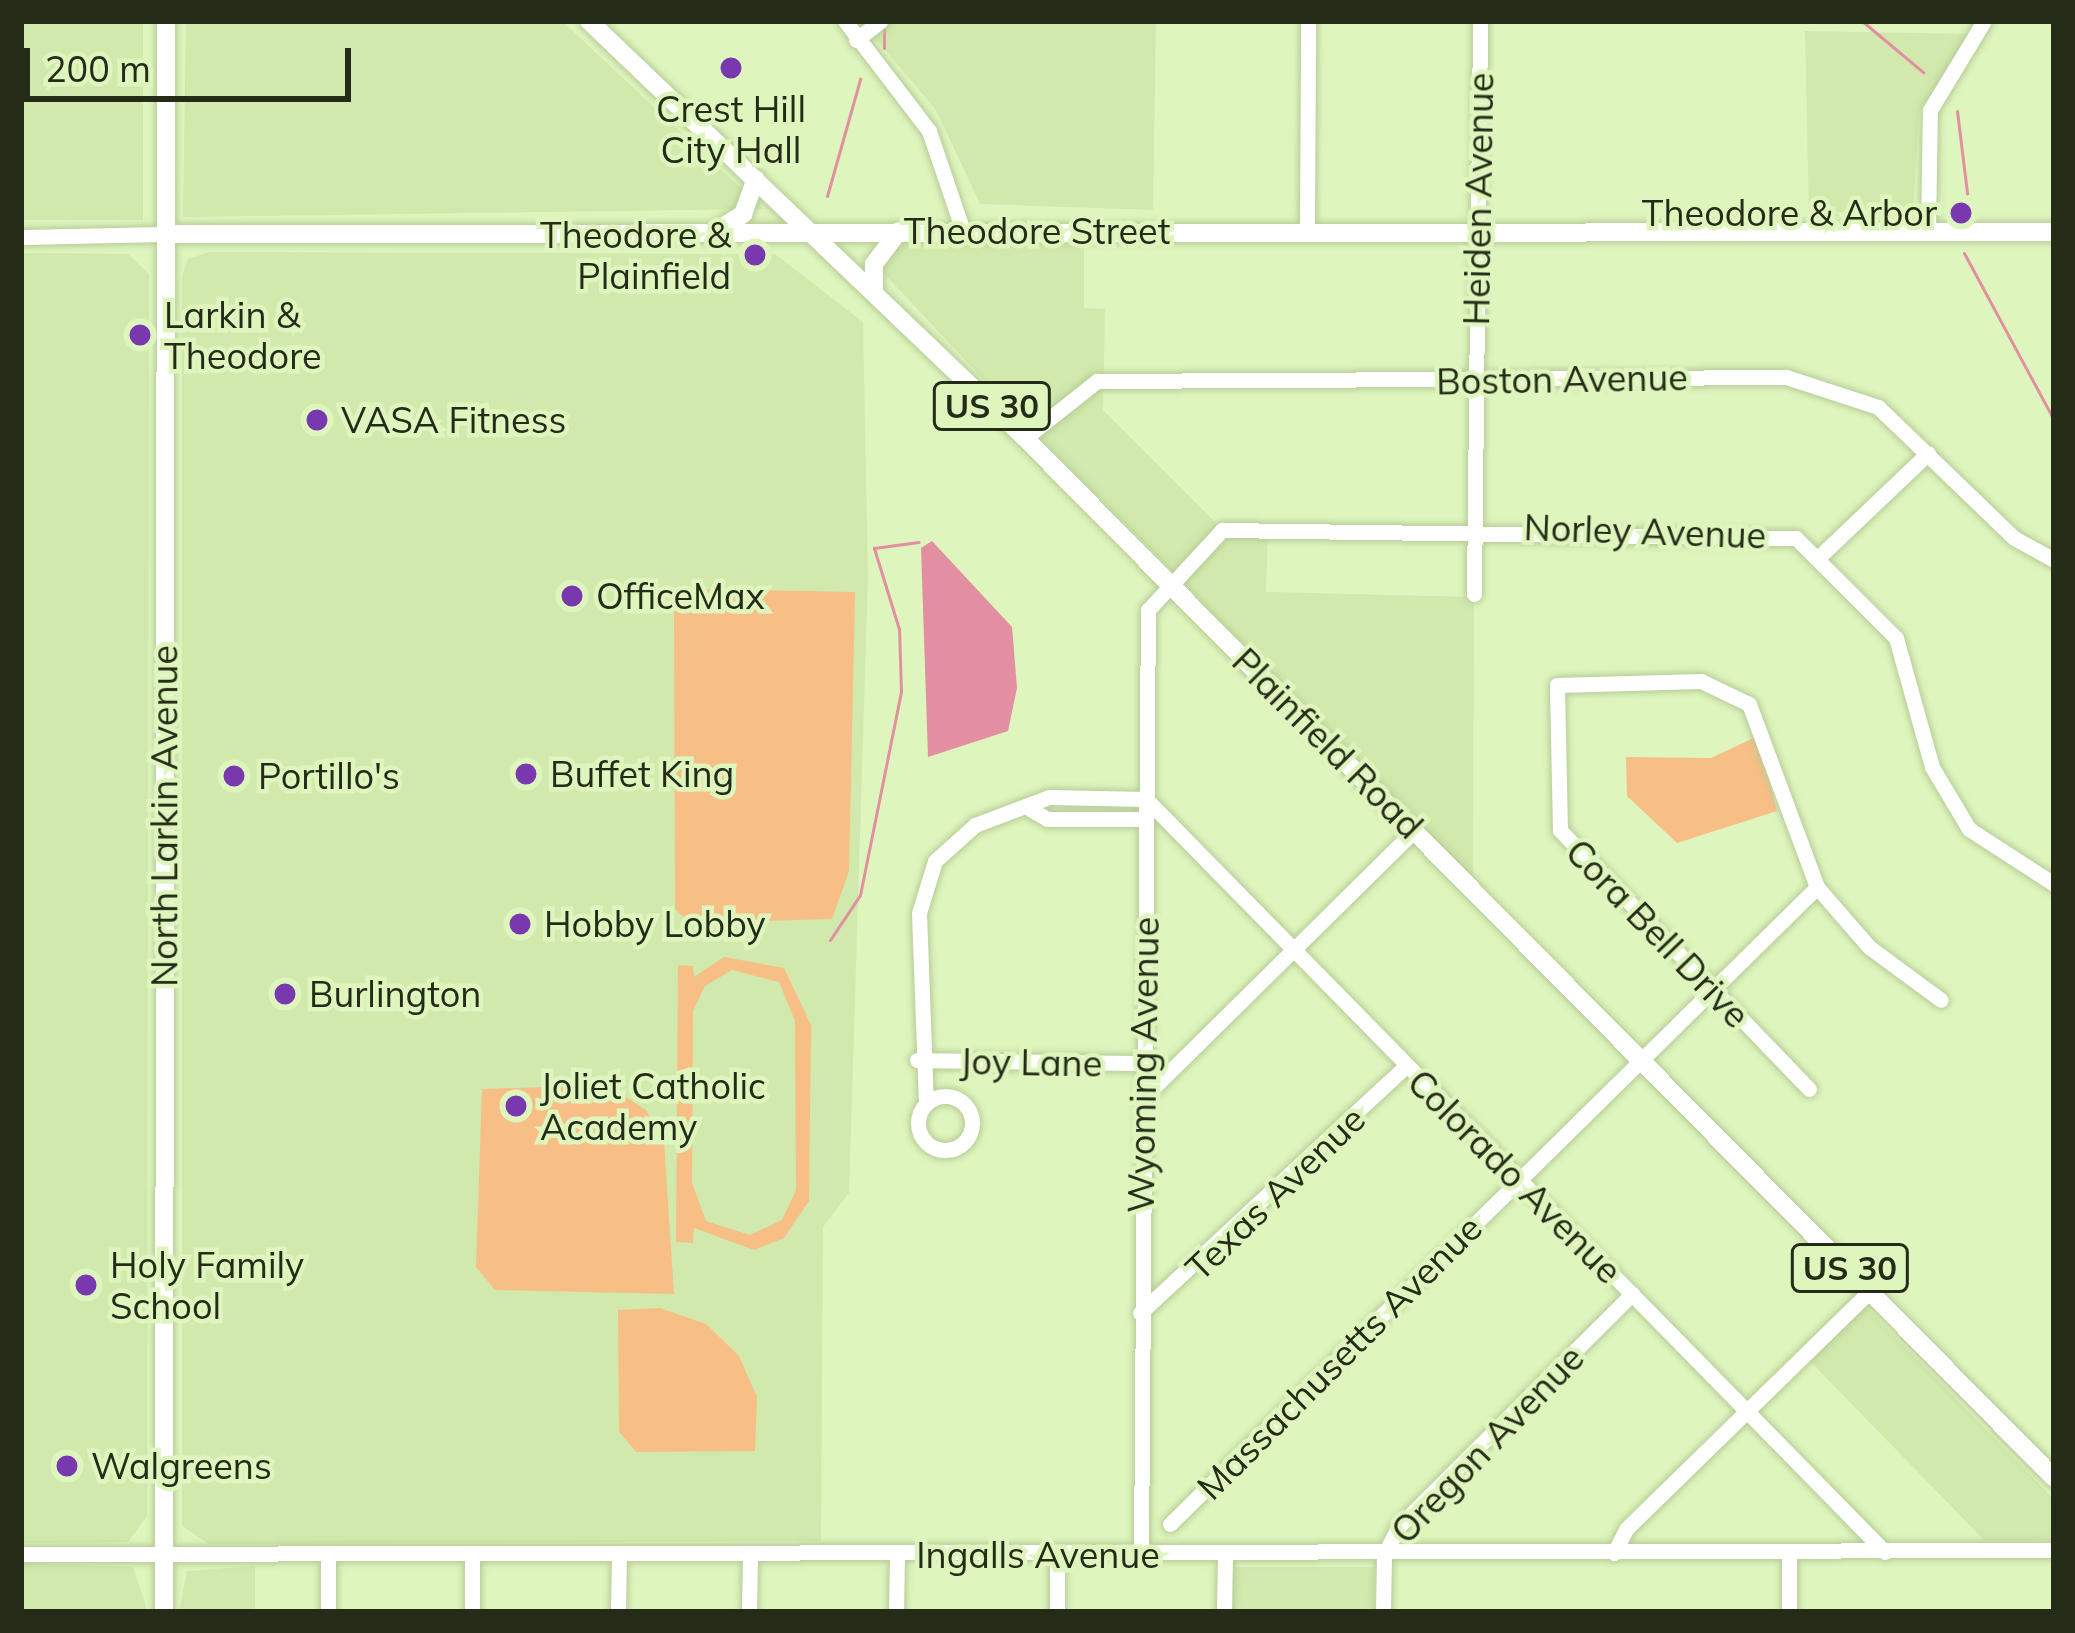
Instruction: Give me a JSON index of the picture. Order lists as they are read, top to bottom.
{
  "streets": {
    "main road": [
      "Theodore Street",
      "US 30",
      "Plainfield Road",
      "North Larkin Avenue"
    ],
    "street": [
      "Heiden Avenue",
      "Boston Avenue",
      "Norley Avenue",
      "Cora Bell Drive",
      "Joy Lane",
      "Wyoming Avenue",
      "Colorado Avenue",
      "Texas Avenue",
      "Massachusetts Avenue",
      "Oregon Avenue",
      "Ingalls Avenue"
    ]
  },
  "crossings": [
    ["Heiden Avenue", "Theodore Street"],
    ["Heiden Avenue", "Boston Avenue"],
    ["Heiden Avenue", "Norley Avenue"],
    ["Theodore Street", "Plainfield Road"],
    ["Theodore Street", "North Larkin Avenue"],
    ["Boston Avenue", "Plainfield Road"],
    ["Norley Avenue", "Plainfield Road"],
    ["Norley Avenue", "Wyoming Avenue"],
    ["Plainfield Road", "Wyoming Avenue"],
    ["Plainfield Road", "Massachusetts Avenue"],
    ["North Larkin Avenue", "Ingalls Avenue"],
    ["Cora Bell Drive", "Massachusetts Avenue"],
    ["Joy Lane", "Wyoming Avenue"],
    ["Wyoming Avenue", "Colorado Avenue"],
    ["Wyoming Avenue", "Texas Avenue"],
    ["Wyoming Avenue", "Ingalls Avenue"],
    ["Colorado Avenue", "Texas Avenue"],
    ["Colorado Avenue", "Massachusetts Avenue"],
    ["Colorado Avenue", "Oregon Avenue"],
    ["Colorado Avenue", "Ingalls Avenue"],
    ["Oregon Avenue", "Ingalls Avenue"]
  ],
  "places": [
    "Crest Hill City Hall",
    "Theodore & Arbor",
    "Theodore & Plainfield",
    "Larkin & Theodore",
    "VASA Fitness",
    "OfficeMax",
    "Buffet King",
    "Portillo's",
    "Hobby Lobby",
    "Burlington",
    "Joliet Catholic Academy",
    "Holy Family School",
    "Walgreens"
  ],
  "scale_bar": "200 m"
}
